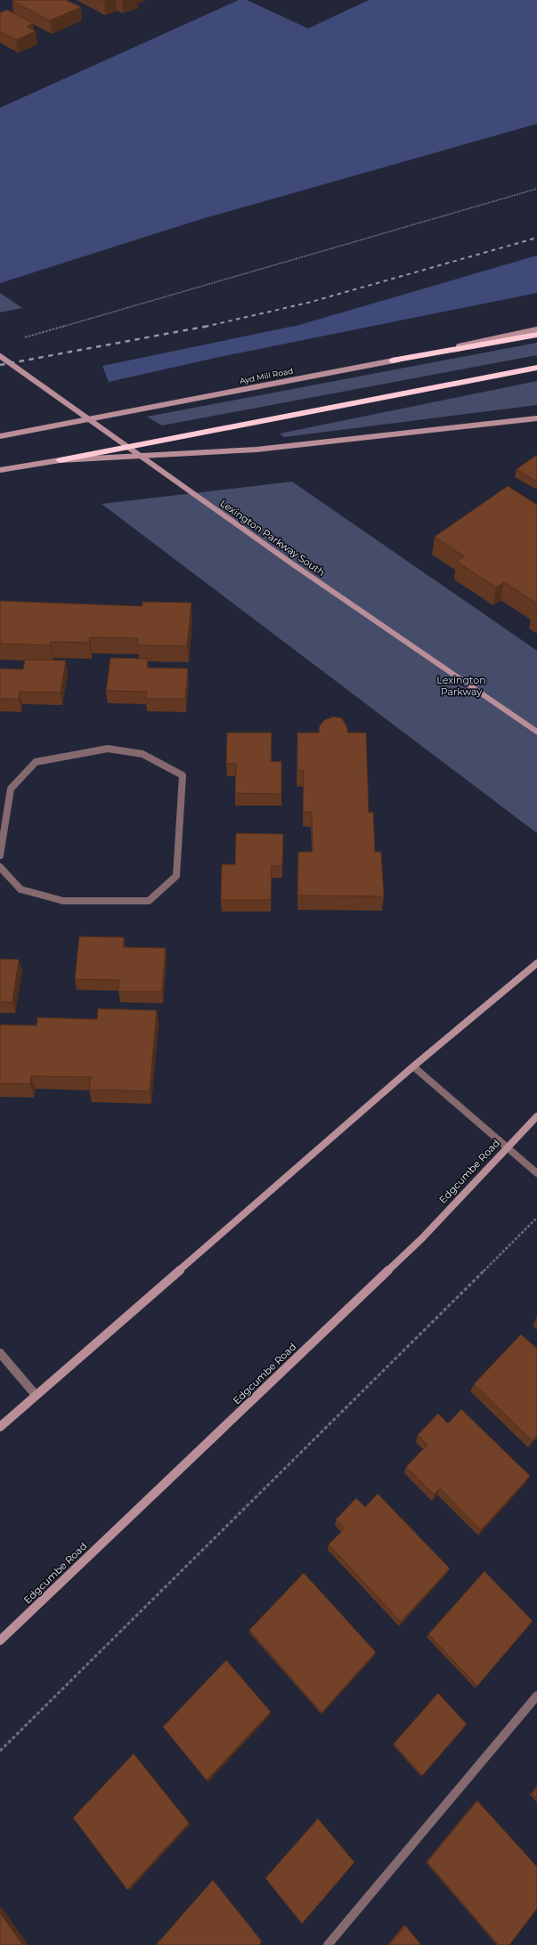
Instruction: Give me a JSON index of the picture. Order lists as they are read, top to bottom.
{
  "streets": {
    "highway": ["Ayd Mill Road"],
    "main road": ["Lexington Parkway South", "Edgcumbe Road"]
  },
  "parks": ["Lexington Parkway"]
}
